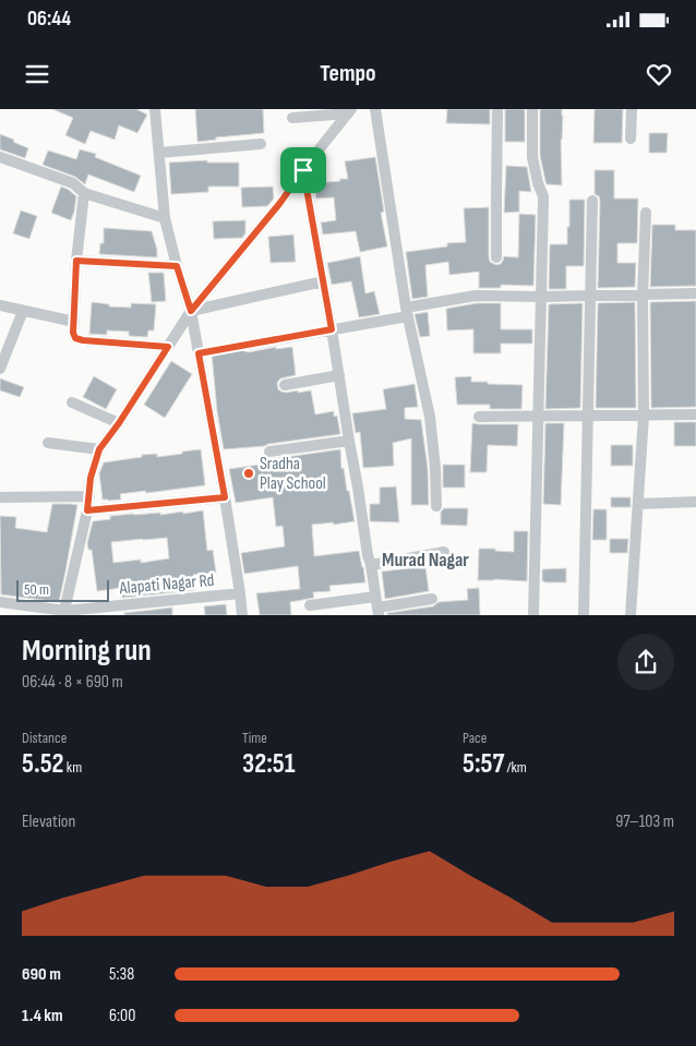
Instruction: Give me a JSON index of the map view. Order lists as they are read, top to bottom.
{
  "streets": {
    "street": ["Alapati Nagar Rd"]
  },
  "districts": ["Murad Nagar"],
  "places": ["Sradha Play School"],
  "scale_bar": "50 m",
  "page": {
    "status": "06:44",
    "header": "Tempo",
    "scale": "50 m",
    "heading": ["Morning run", "06:44 · 8 × 690 m"],
    "stats": [
      ["Distance", "5.52 km"],
      ["Time", "32:51"],
      ["Pace", "5:57 /km"]
    ],
    "chart": ["Elevation", "97–103 m"],
    "list": [
      {
        "name": "690 m",
        "note": "5:38"
      },
      {
        "name": "1.4 km",
        "note": "6:00"
      }
    ]
  }
}
